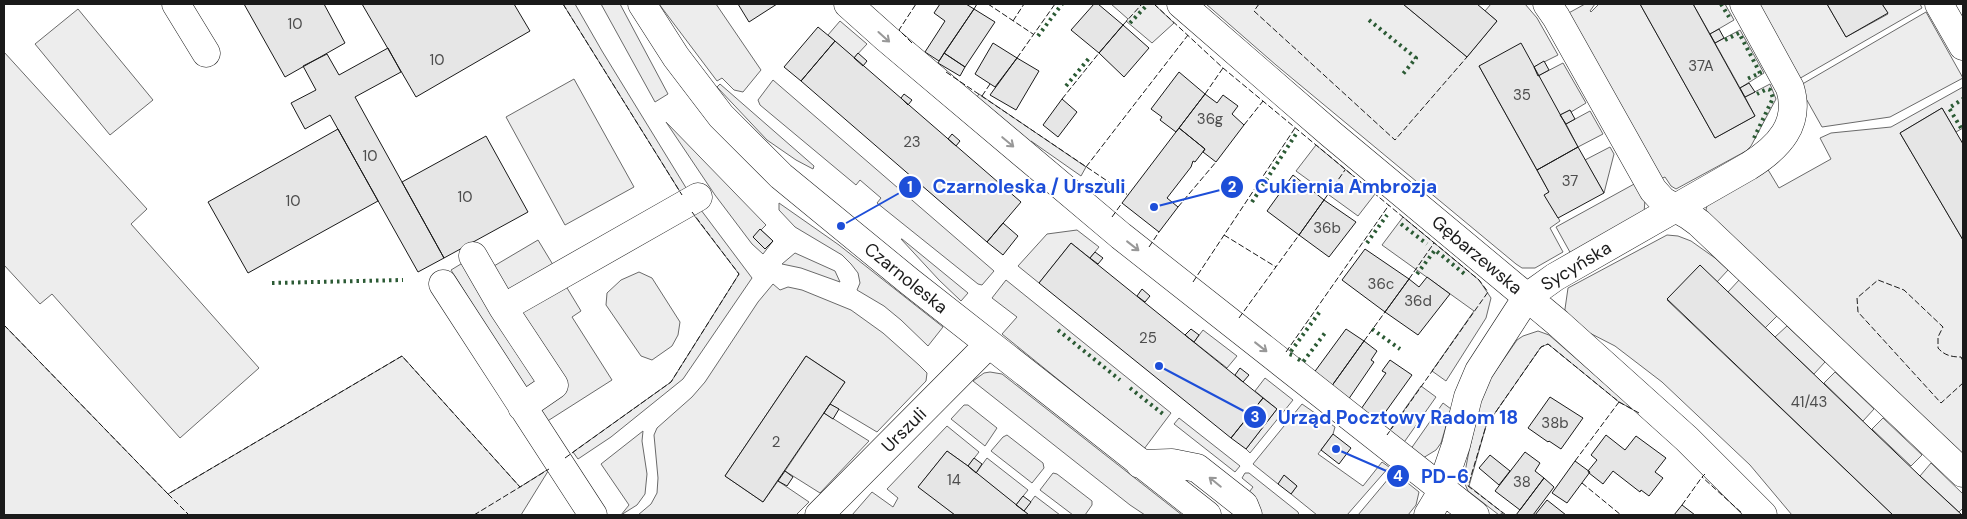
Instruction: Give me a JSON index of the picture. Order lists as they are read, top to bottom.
{
  "streets": {
    "street": [
      "Gębarzewska",
      "Sycyńska",
      "Czarnoleska",
      "Urszuli"
    ]
  },
  "crossings": [
    ["Gębarzewska", "Sycyńska"],
    ["Czarnoleska", "Urszuli"]
  ],
  "places": [
    "Cukiernia Ambrozja",
    "Czarnoleska / Urszuli",
    "Urząd Pocztowy Radom 18",
    "PD-6"
  ],
  "house_numbers": [
    "10",
    "10",
    "37A",
    "35",
    "36g",
    "23",
    "10",
    "37",
    "10",
    "10",
    "36b",
    "36c",
    "36d",
    "25",
    "41/43",
    "38b",
    "2",
    "14",
    "38"
  ]
}
